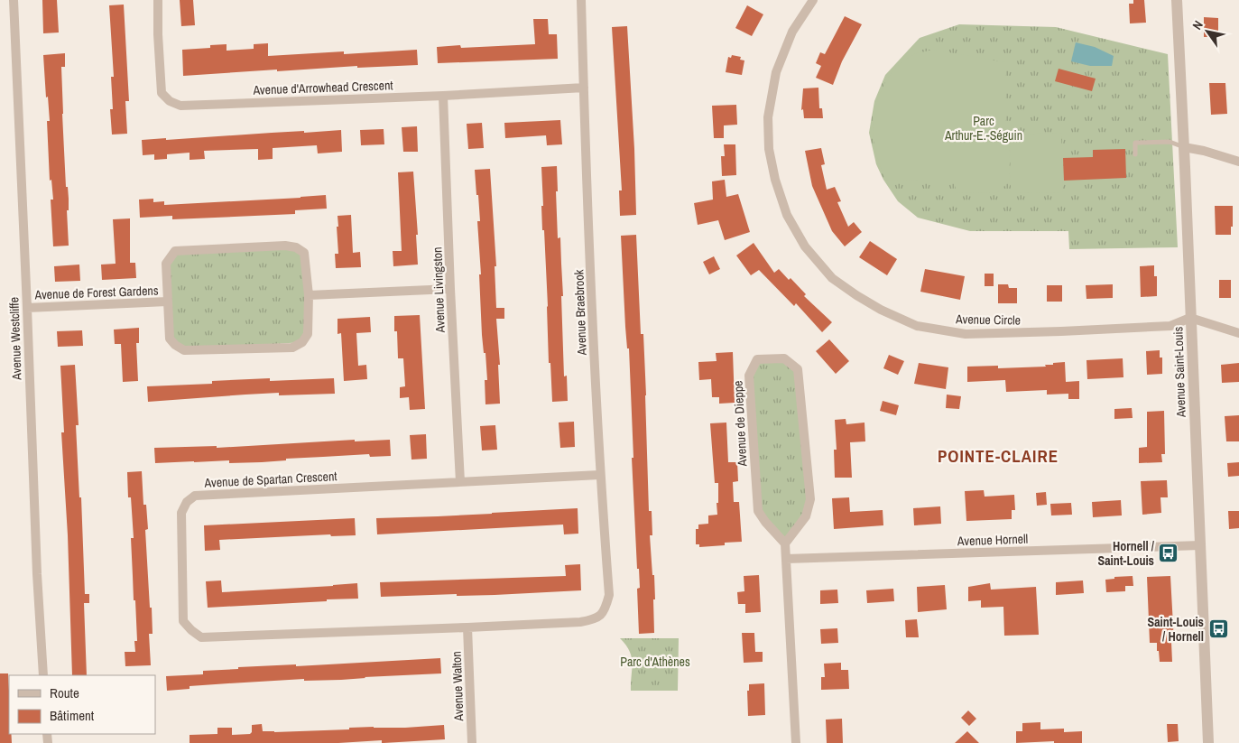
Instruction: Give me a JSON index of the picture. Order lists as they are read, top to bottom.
{
  "streets": {
    "street": [
      "Avenue d'Arrowhead Crescent",
      "Avenue Livingston",
      "Avenue de Forest Gardens",
      "Avenue Braebrook",
      "Avenue Circle",
      "Avenue Westcliffe",
      "Avenue Saint-Louis",
      "Avenue de Dieppe",
      "Avenue de Spartan Crescent",
      "Avenue Hornell",
      "Avenue Walton"
    ]
  },
  "crossings": [
    ["Avenue d'Arrowhead Crescent", "Avenue Livingston"],
    ["Avenue d'Arrowhead Crescent", "Avenue Braebrook"],
    ["Avenue Livingston", "Avenue de Spartan Crescent"],
    ["Avenue de Forest Gardens", "Avenue Westcliffe"],
    ["Avenue Braebrook", "Avenue de Spartan Crescent"],
    ["Avenue Circle", "Avenue Saint-Louis"],
    ["Avenue Saint-Louis", "Avenue Hornell"],
    ["Avenue de Spartan Crescent", "Avenue Walton"]
  ],
  "districts": ["POINTE-CLAIRE"],
  "parks": ["Parc Arthur-E.-Séguin", "Parc d'Athènes"],
  "places": {
    "bus stop": ["Hornell / Saint-Louis", "Saint-Louis / Hornell"]
  },
  "legend": ["Route", "Bâtiment"],
  "north": "top left"
}
